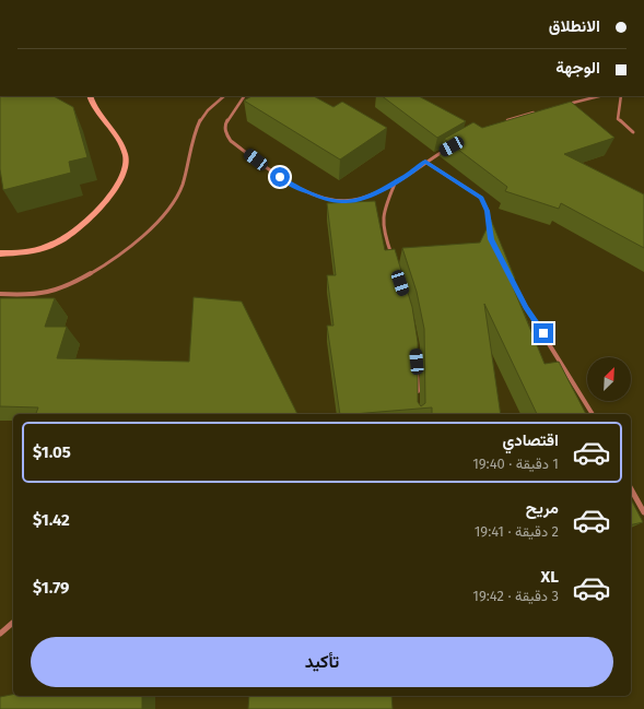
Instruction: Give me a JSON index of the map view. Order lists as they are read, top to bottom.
{
  "north": "top right",
  "page": {
    "banner": ["الانطلاق", "الوجهة"],
    "list": [
      {
        "name": "اقتصادي",
        "note": "1 دقيقة · 19:40",
        "value": "$1.05"
      },
      {
        "name": "مريح",
        "note": "2 دقيقة · 19:41",
        "value": "$1.42"
      },
      {
        "name": "XL",
        "note": "3 دقيقة · 19:42",
        "value": "$1.79"
      }
    ],
    "buttons": "تأكيد"
  }
}
